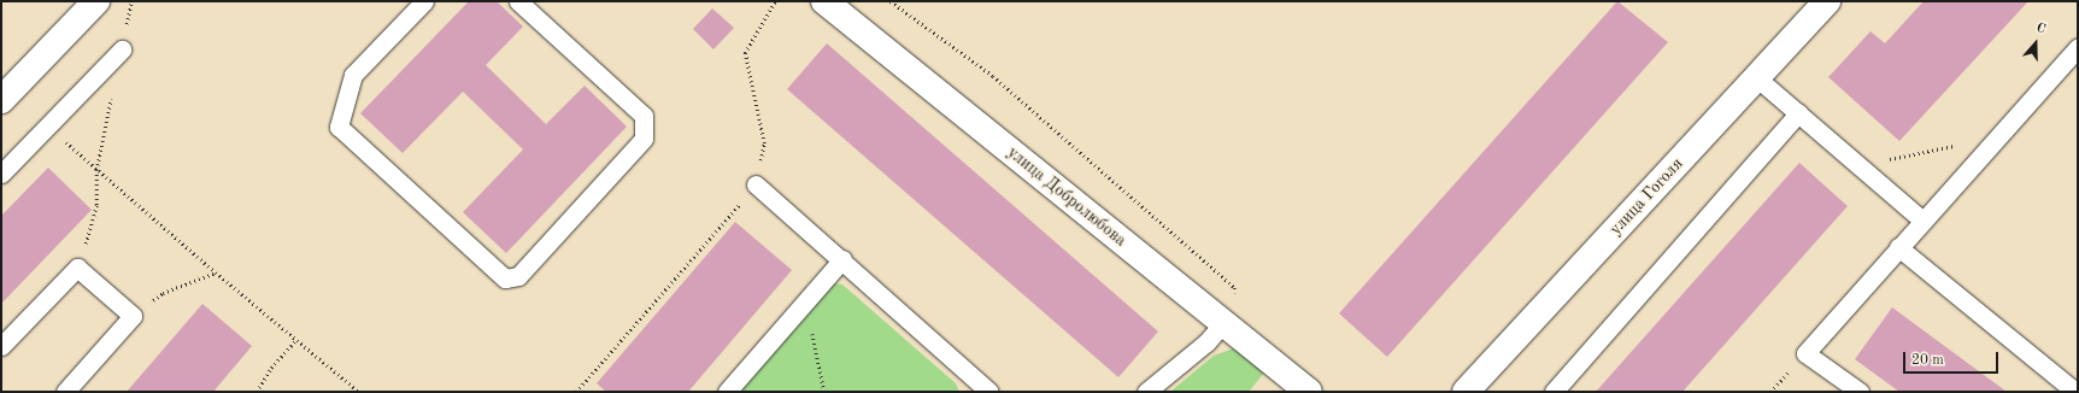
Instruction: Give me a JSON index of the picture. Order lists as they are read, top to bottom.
{
  "streets": {
    "street": ["улица Добролюбова", "улица Гоголя"]
  },
  "scale_bar": "20 m",
  "north": "top"
}
